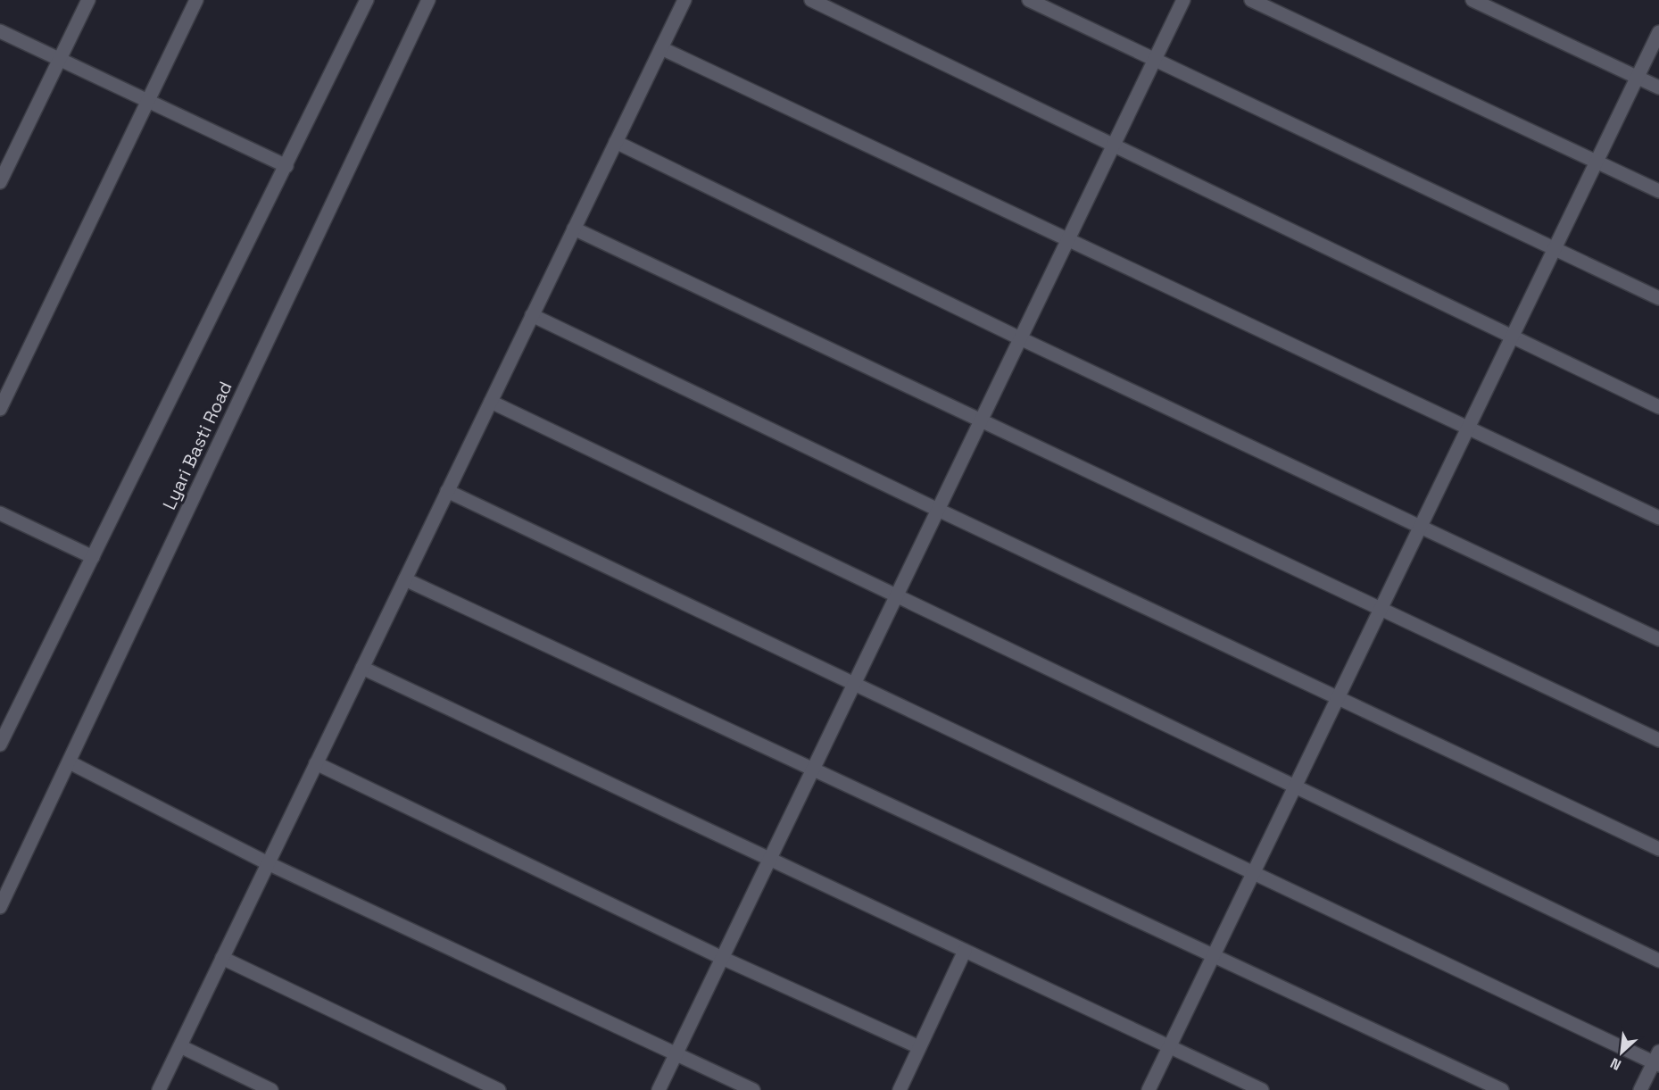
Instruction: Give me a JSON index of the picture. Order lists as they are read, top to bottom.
{
  "streets": {
    "street": ["Lyari Basti Road"]
  },
  "north": "bottom left"
}
